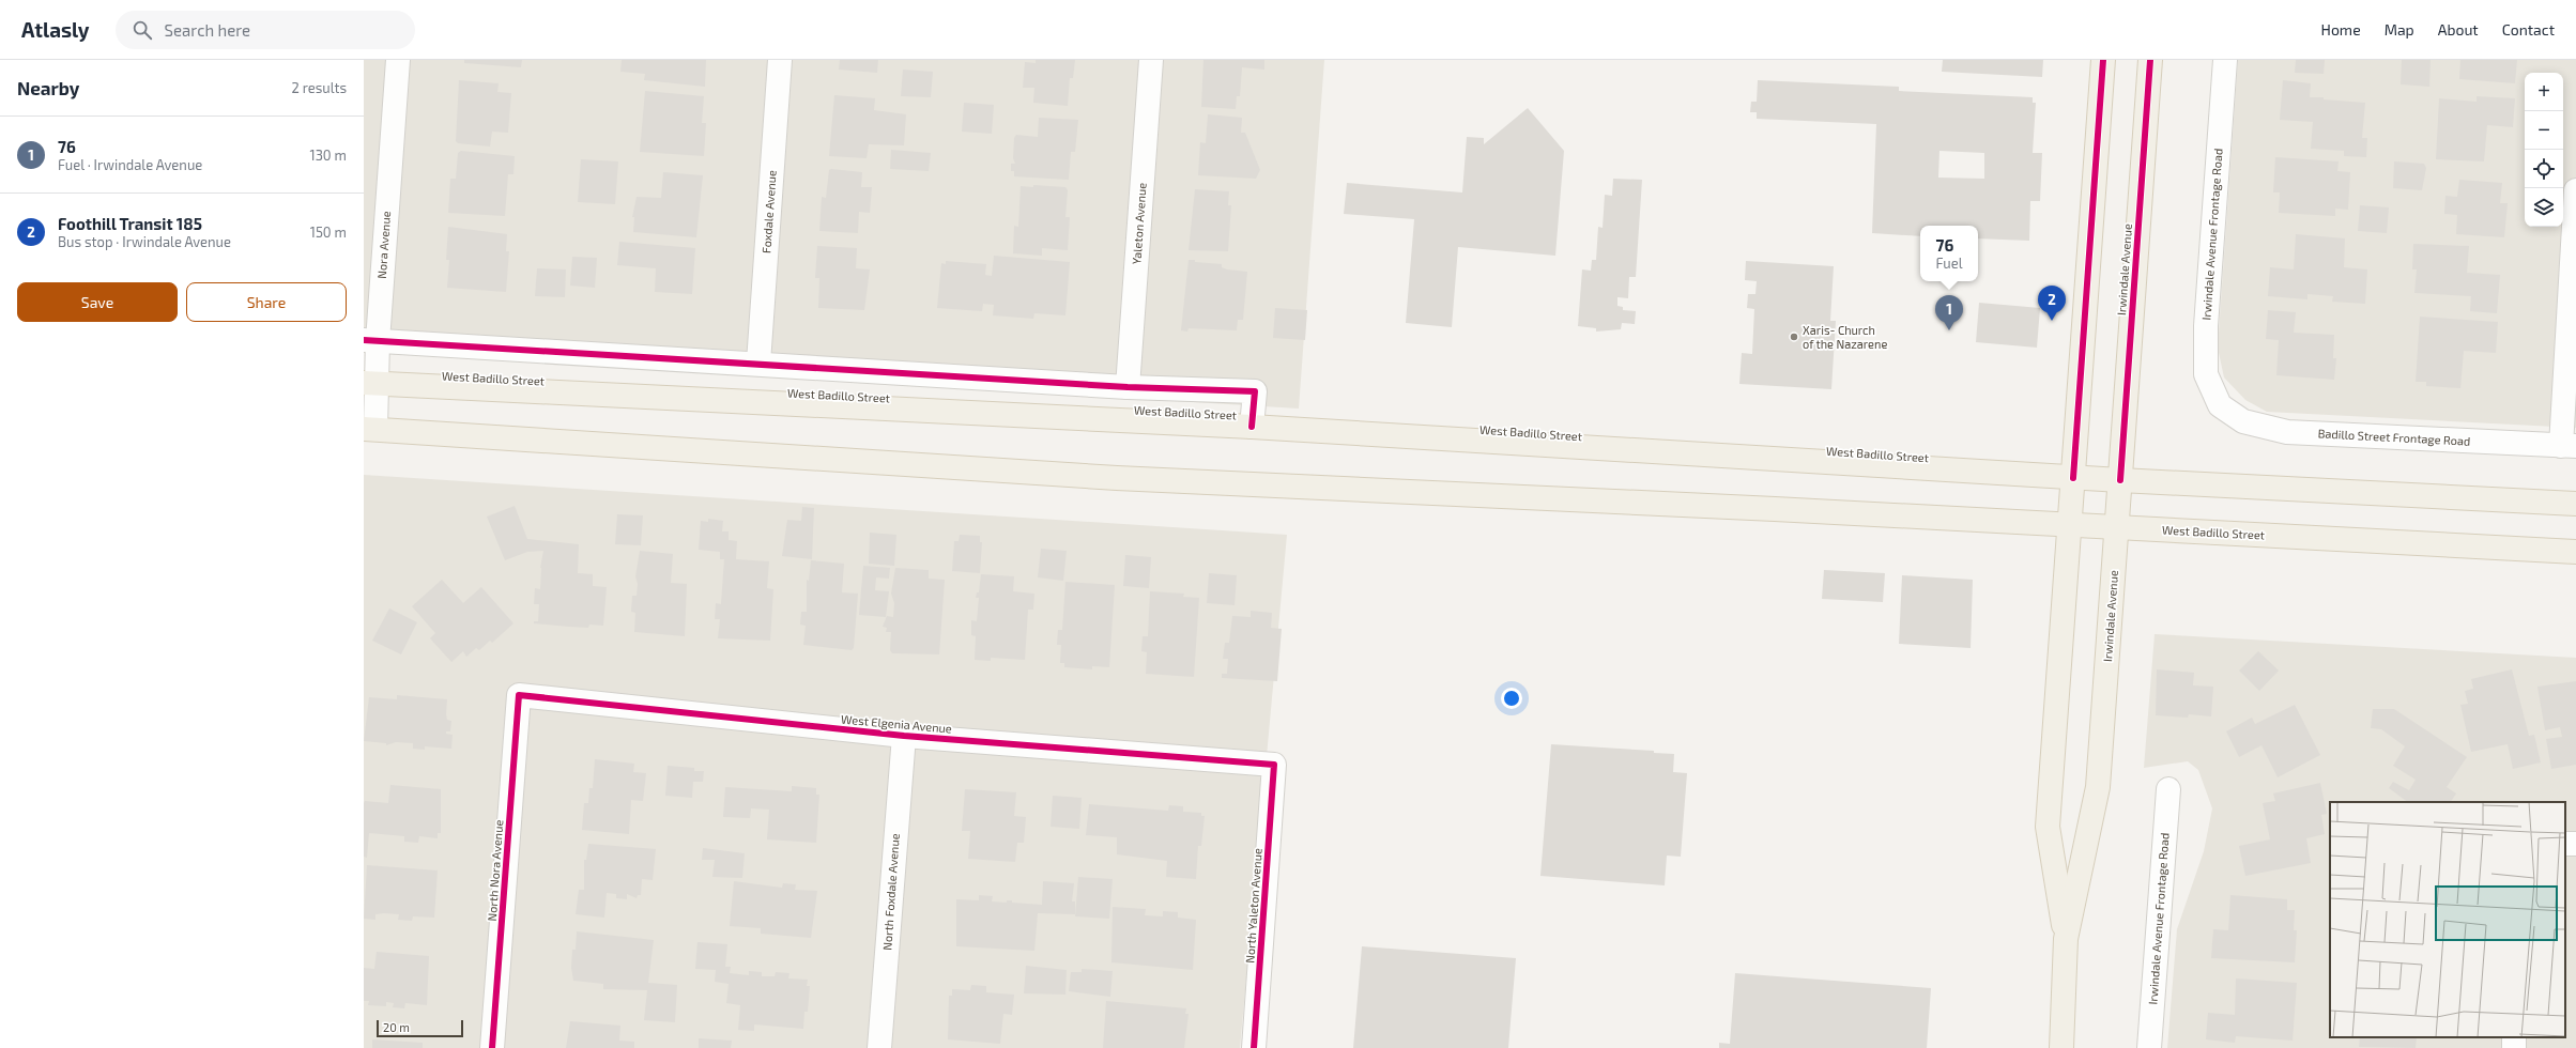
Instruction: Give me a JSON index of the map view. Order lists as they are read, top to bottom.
{
  "streets": {
    "main road": ["Irwindale Avenue", "West Badillo Street"],
    "street": [
      "Foxdale Avenue",
      "Yaleton Avenue",
      "Irwindale Avenue Frontage Road",
      "Nora Avenue",
      "Badillo Street Frontage Road",
      "West Elgenia Avenue",
      "North Nora Avenue",
      "North Foxdale Avenue",
      "North Yaleton Avenue"
    ]
  },
  "crossings": [
    ["Irwindale Avenue Frontage Road", "Badillo Street Frontage Road"],
    ["Nora Avenue", "West Badillo Street"],
    ["Irwindale Avenue", "West Badillo Street"],
    ["West Elgenia Avenue", "North Nora Avenue"],
    ["West Elgenia Avenue", "North Foxdale Avenue"],
    ["West Elgenia Avenue", "North Yaleton Avenue"]
  ],
  "places": ["Xaris- Church of the Nazarene"],
  "scale_bar": "20 m",
  "page": {
    "header": "Atlasly",
    "search": "Search here",
    "nav": [
      "Home",
      "Map",
      "About",
      "Contact"
    ],
    "heading": ["Nearby", "2 results"],
    "map_buttons": ["+", "−"],
    "list": [
      {
        "mark": "1",
        "name": "76",
        "note": "Fuel · Irwindale Avenue",
        "value": "130 m"
      },
      {
        "mark": "2",
        "name": "Foothill Transit 185",
        "note": "Bus stop · Irwindale Avenue",
        "value": "150 m"
      }
    ],
    "popup": ["76", "Fuel"],
    "buttons": ["Save", "Share"],
    "pins": ["2", "1"],
    "scale": "20 m"
  }
}
